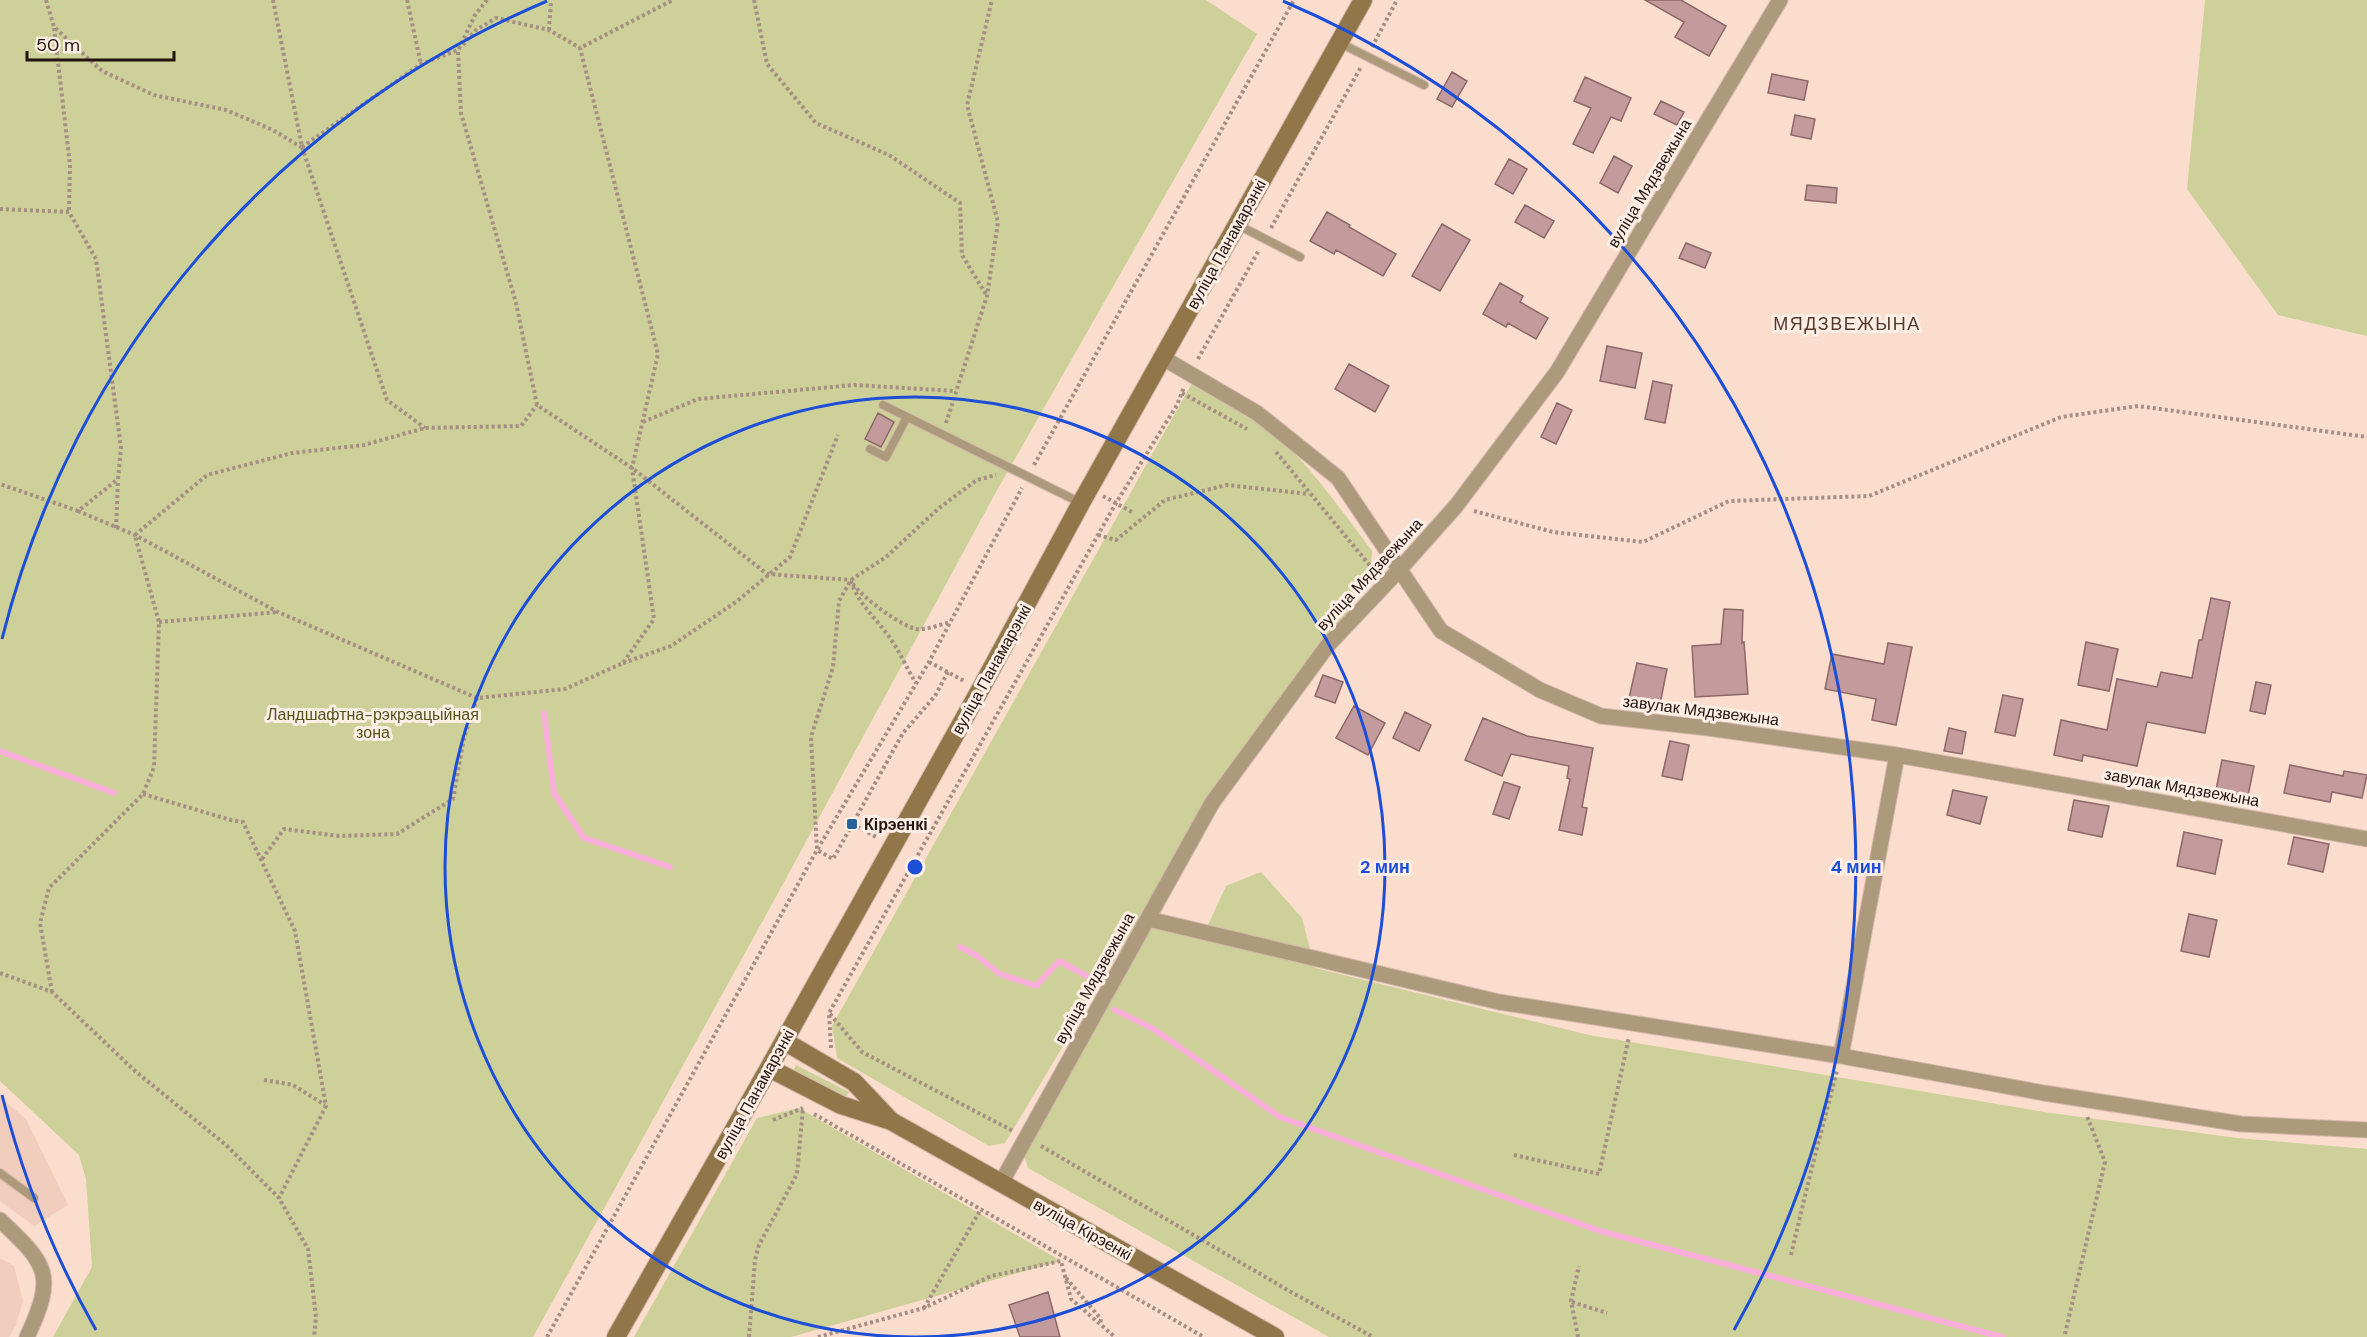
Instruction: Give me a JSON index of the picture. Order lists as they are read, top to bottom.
{
  "streets": {
    "main road": ["вуліца Панамарэнкі", "вуліца Кірэенкі"],
    "street": ["вуліца Мядзвежына", "завулак Мядзвежына"]
  },
  "crossings": [
    ["вуліца Мядзвежына", "завулак Мядзвежына"],
    ["вуліца Мядзвежына", "вуліца Кірэенкі"],
    ["вуліца Панамарэнкі", "завулак Мядзвежына"],
    ["вуліца Панамарэнкі", "вуліца Кірэенкі"]
  ],
  "districts": ["МЯДЗВЕЖЫНА"],
  "parks": ["Ландшафтна-рэкрэацыйная зона"],
  "places": {
    "transit": ["Кірэенкі"]
  },
  "scale_bar": "50 m",
  "rings": ["2 мин", "4 мин"]
}
